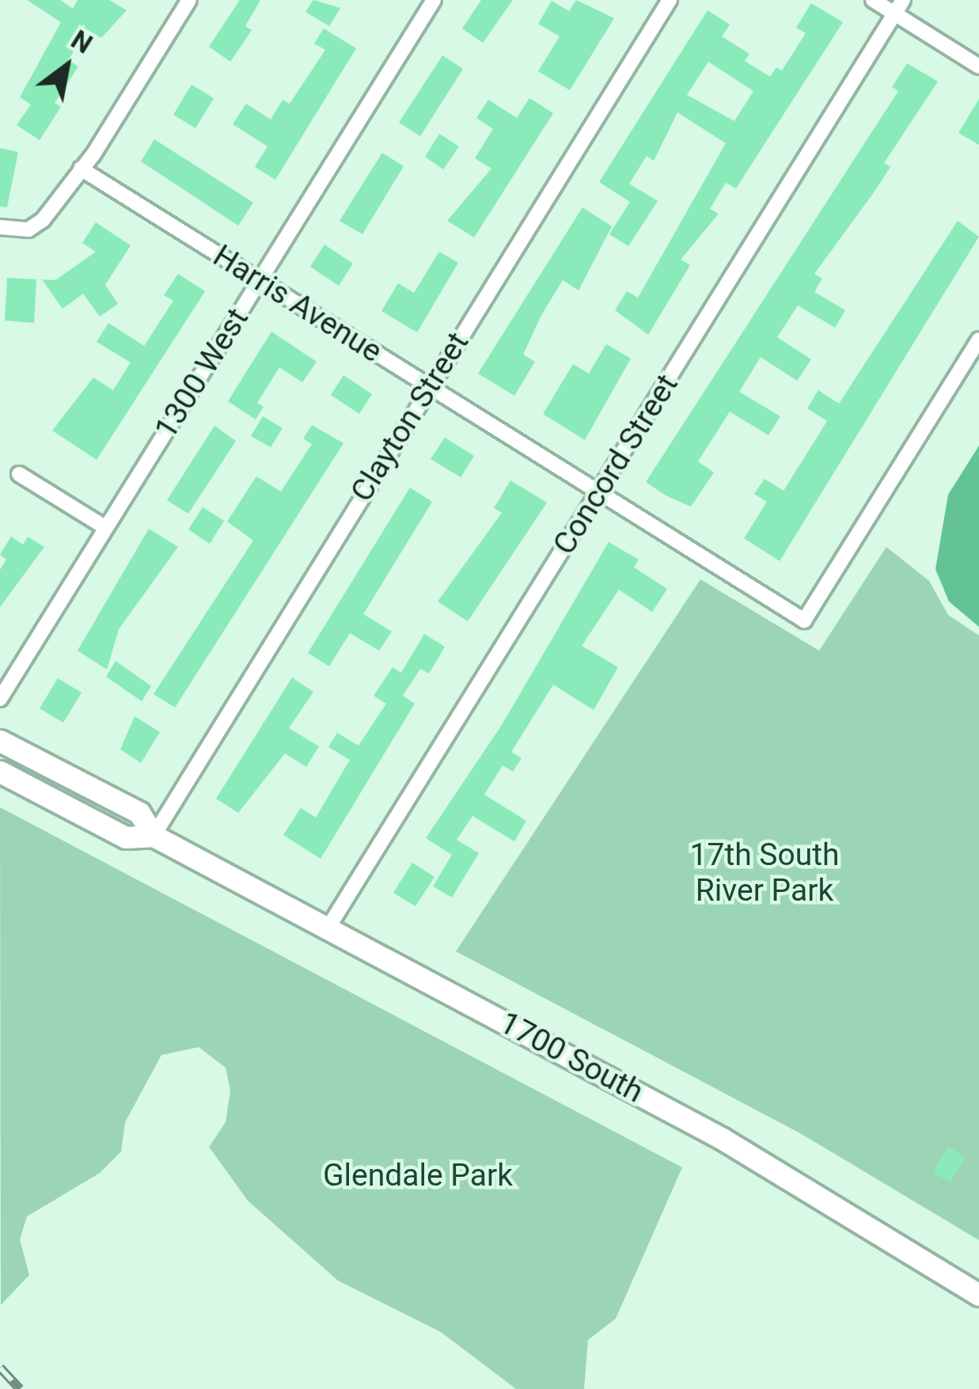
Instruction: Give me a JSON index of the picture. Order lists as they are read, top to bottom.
{
  "streets": {
    "street": [
      "Harris Avenue",
      "1300 West",
      "Clayton Street",
      "Concord Street",
      "1700 South"
    ]
  },
  "crossings": [
    ["Harris Avenue", "1300 West"],
    ["Harris Avenue", "Clayton Street"],
    ["Harris Avenue", "Concord Street"],
    ["Clayton Street", "1700 South"],
    ["Concord Street", "1700 South"]
  ],
  "parks": ["17th South River Park", "Glendale Park"],
  "north": "top right"
}
